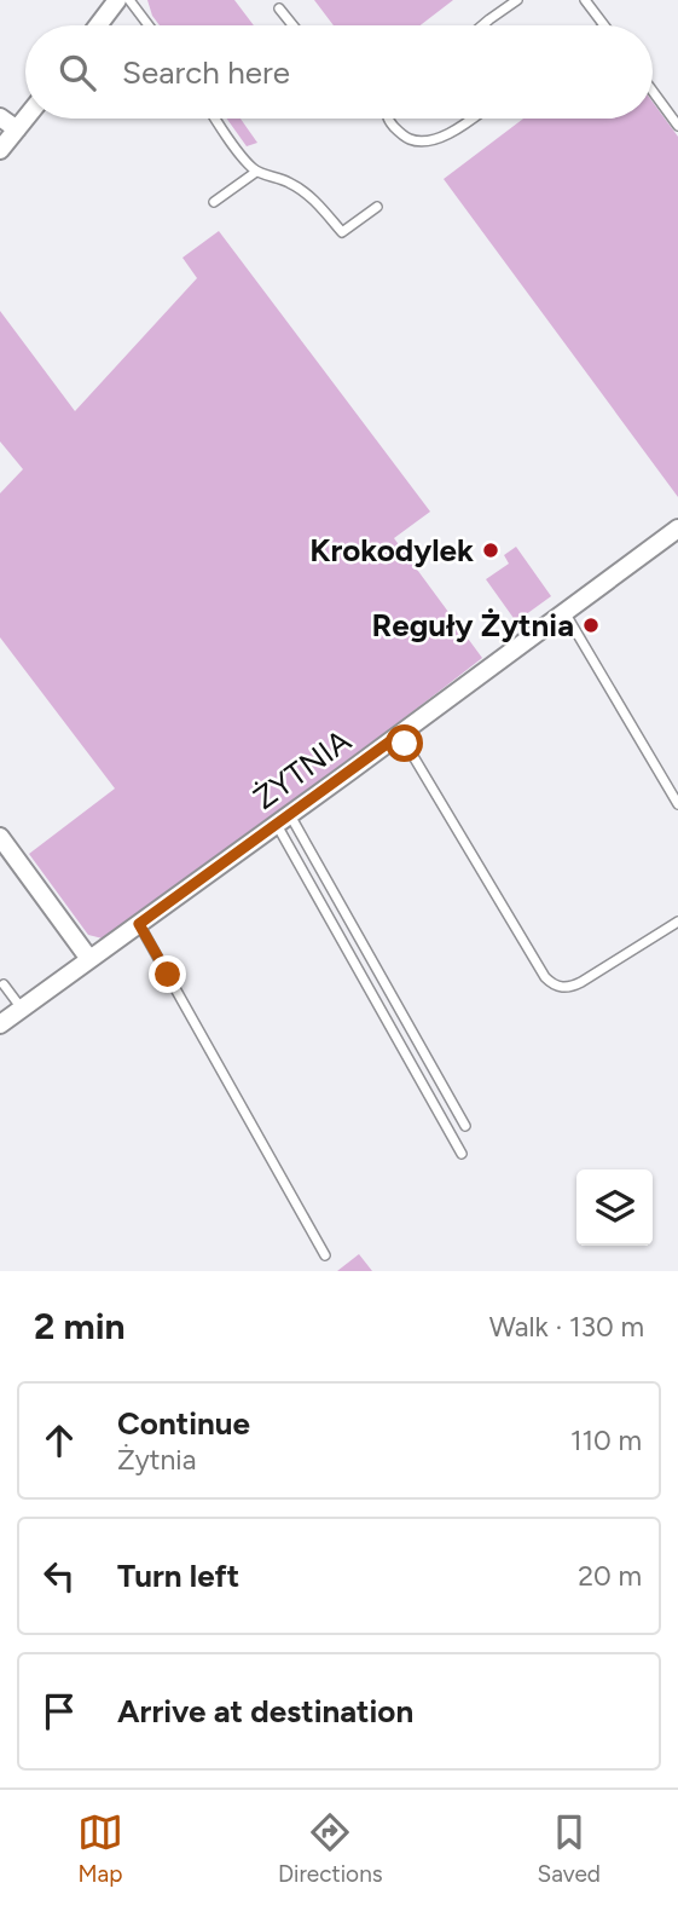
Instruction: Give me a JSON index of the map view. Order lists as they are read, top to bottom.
{
  "streets": {
    "street": ["ŻYTNIA"]
  },
  "places": ["Krokodylek", "Reguły Żytnia"],
  "page": {
    "search": "Search here",
    "heading": ["2 min", "Walk · 130 m"],
    "list": [
      ["Continue", "Żytnia", "110 m"],
      ["Turn left", "20 m"],
      "Arrive at destination"
    ],
    "nav": ["Map", "Directions", "Saved"]
  }
}
